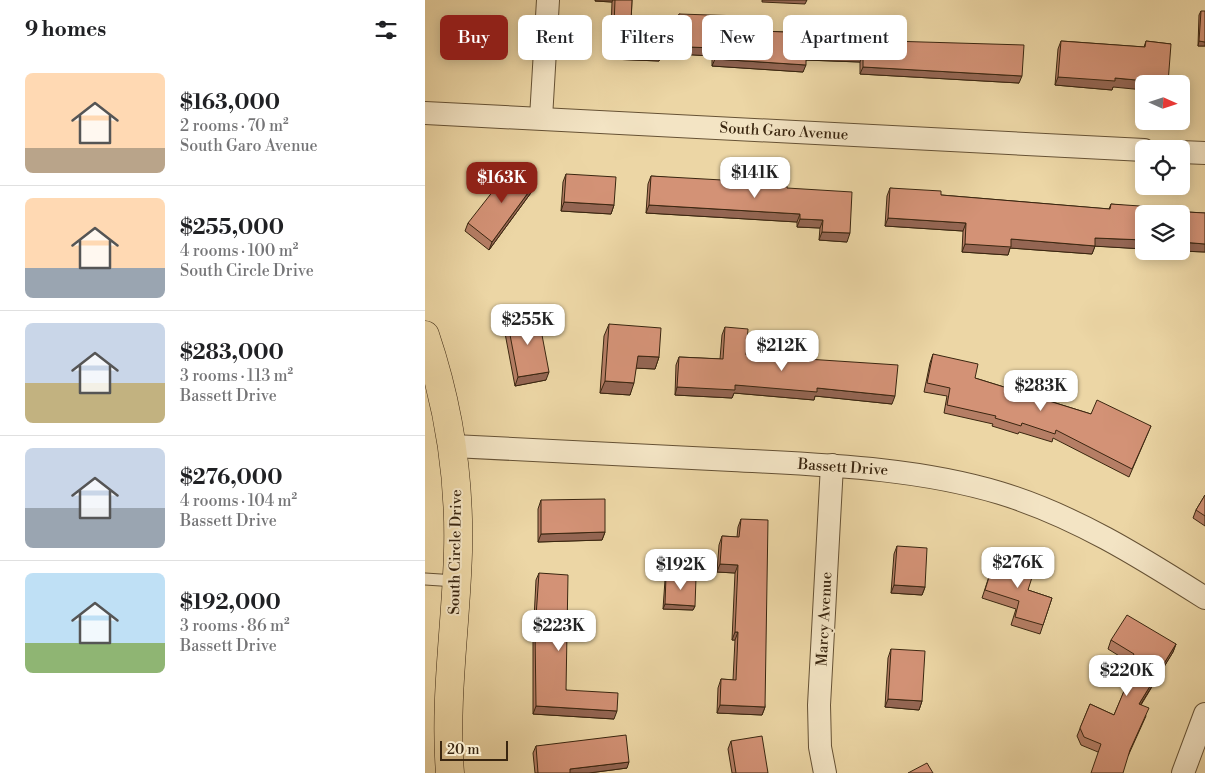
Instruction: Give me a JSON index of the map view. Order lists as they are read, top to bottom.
{
  "streets": {
    "main road": ["South Circle Drive"],
    "street": ["South Garo Avenue", "Bassett Drive", "Marcy Avenue"]
  },
  "crossings": [
    ["Bassett Drive", "South Circle Drive"],
    ["Bassett Drive", "Marcy Avenue"]
  ],
  "scale_bar": "20 m",
  "north": "right",
  "page": {
    "heading": "9 homes",
    "chip": [
      "Buy",
      "Rent",
      "Filters",
      "New",
      "Apartment"
    ],
    "list": [
      {
        "name": "$163,000",
        "note": "2 rooms · 70 m² · South Garo Avenue"
      },
      {
        "name": "$255,000",
        "note": "4 rooms · 100 m² · South Circle Drive"
      },
      {
        "name": "$283,000",
        "note": "3 rooms · 113 m² · Bassett Drive"
      },
      {
        "name": "$276,000",
        "note": "4 rooms · 104 m² · Bassett Drive"
      },
      {
        "name": "$192,000",
        "note": "3 rooms · 86 m² · Bassett Drive"
      }
    ],
    "price": [
      "$141K",
      "$163K",
      "$255K",
      "$212K",
      "$283K",
      "$276K",
      "$192K",
      "$223K",
      "$220K"
    ],
    "scale": "20 m"
  }
}
